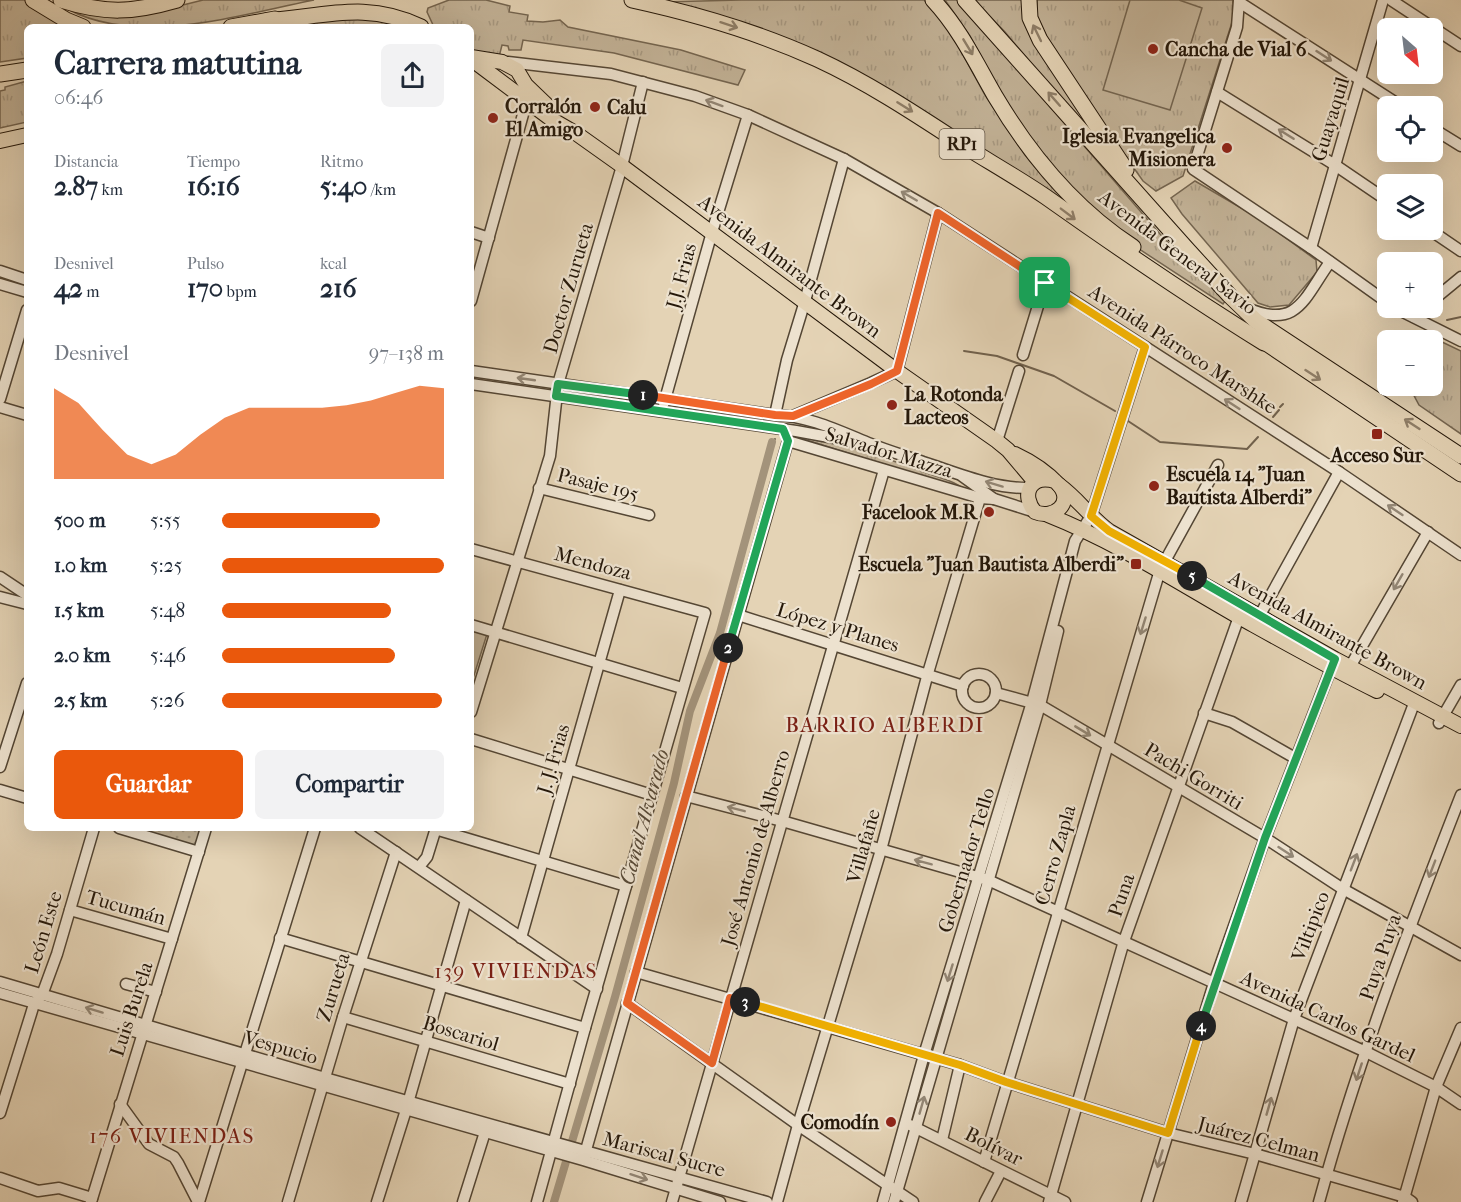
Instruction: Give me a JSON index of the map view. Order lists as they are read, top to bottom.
{
  "streets": {
    "highway": ["RP1", "Avenida General Savio"],
    "main road": ["Avenida Almirante Brown", "Avenida Párroco Marshke"],
    "street": [
      "Guayaquil",
      "J.J. Frias",
      "Doctor Zurueta",
      "Salvador Mazza",
      "Pasaje 195",
      "Mendoza",
      "López y Planes",
      "J. J. Frias",
      "Pachi Gorriti",
      "Villafañe",
      "José Antonio de Alberro",
      "Cerro Zapla",
      "Gobernador Tello",
      "Puna",
      "Tucumán",
      "Viltipico",
      "León Este",
      "Puya Puya",
      "Zurueta",
      "Luis Burela",
      "Avenida Carlos Gardel",
      "Boscariol",
      "Vespucio",
      "Juárez Celman",
      "Bolívar",
      "Mariscal Sucre"
    ]
  },
  "crossings": [
    ["RP1", "Avenida General Savio"],
    ["Avenida Almirante Brown", "J.J. Frias"],
    ["Avenida Almirante Brown", "Doctor Zurueta"],
    ["Avenida Almirante Brown", "Cerro Zapla"],
    ["Avenida Almirante Brown", "Gobernador Tello"],
    ["Avenida Almirante Brown", "Puna"],
    ["Avenida Almirante Brown", "Viltipico"],
    ["J.J. Frias", "Avenida Párroco Marshke"],
    ["Doctor Zurueta", "Avenida Párroco Marshke"],
    ["Doctor Zurueta", "Pasaje 195"],
    ["Doctor Zurueta", "Mendoza"],
    ["Avenida Párroco Marshke", "Gobernador Tello"],
    ["Salvador Mazza", "Villafañe"],
    ["Salvador Mazza", "José Antonio de Alberro"],
    ["Mendoza", "J. J. Frias"],
    ["López y Planes", "Pachi Gorriti"],
    ["López y Planes", "Villafañe"],
    ["López y Planes", "José Antonio de Alberro"],
    ["Pachi Gorriti", "Cerro Zapla"],
    ["Pachi Gorriti", "Gobernador Tello"],
    ["Pachi Gorriti", "Puna"],
    ["Pachi Gorriti", "Viltipico"],
    ["Pachi Gorriti", "Puya Puya"],
    ["Villafañe", "Avenida Carlos Gardel"],
    ["José Antonio de Alberro", "Avenida Carlos Gardel"],
    ["José Antonio de Alberro", "Mariscal Sucre"],
    ["Cerro Zapla", "Avenida Carlos Gardel"],
    ["Cerro Zapla", "Juárez Celman"],
    ["Cerro Zapla", "Bolívar"],
    ["Gobernador Tello", "Avenida Carlos Gardel"],
    ["Gobernador Tello", "Juárez Celman"],
    ["Gobernador Tello", "Bolívar"],
    ["Puna", "Avenida Carlos Gardel"],
    ["Puna", "Juárez Celman"],
    ["Puna", "Bolívar"],
    ["Tucumán", "León Este"],
    ["Tucumán", "Luis Burela"],
    ["Viltipico", "Avenida Carlos Gardel"],
    ["Viltipico", "Juárez Celman"],
    ["León Este", "Vespucio"],
    ["Puya Puya", "Avenida Carlos Gardel"],
    ["Puya Puya", "Juárez Celman"],
    ["Zurueta", "Boscariol"],
    ["Zurueta", "Vespucio"],
    ["Luis Burela", "Vespucio"]
  ],
  "one_way": ["Avenida Párroco Marshke"],
  "districts": ["BARRIO ALBERDI", "139 VIVIENDAS", "176 VIVIENDAS"],
  "water": ["Canal Alvarado"],
  "places": {
    "other": [
      "Cancha de Vial 6",
      "Calu",
      "Corralón El Amigo",
      "Iglesia Evangelica Misionera",
      "La Rotonda Lacteos",
      "Escuela 14 \"Juan Bautista Alberdi\"",
      "Facelook M.R",
      "Comodín"
    ],
    "transit": ["Acceso Sur", "Escuela \"Juan Bautista Alberdi\""]
  },
  "north": "bottom right",
  "page": {
    "map_buttons": ["+", "−"],
    "heading": ["Carrera matutina", "06:46"],
    "stats": [
      ["Distancia", "2.87 km"],
      ["Tiempo", "16:16"],
      ["Ritmo", "5:40 /km"],
      ["Desnivel", "42 m"],
      ["Pulso", "170 bpm"],
      ["kcal", "216"]
    ],
    "chart": ["Desnivel", "97–138 m"],
    "pins": [
      "1",
      "5",
      "2",
      "3",
      "4"
    ],
    "list": [
      {
        "name": "500 m",
        "note": "5:55"
      },
      {
        "name": "1.0 km",
        "note": "5:25"
      },
      {
        "name": "1.5 km",
        "note": "5:48"
      },
      {
        "name": "2.0 km",
        "note": "5:46"
      },
      {
        "name": "2.5 km",
        "note": "5:26"
      }
    ],
    "buttons": ["Guardar", "Compartir"]
  }
}
